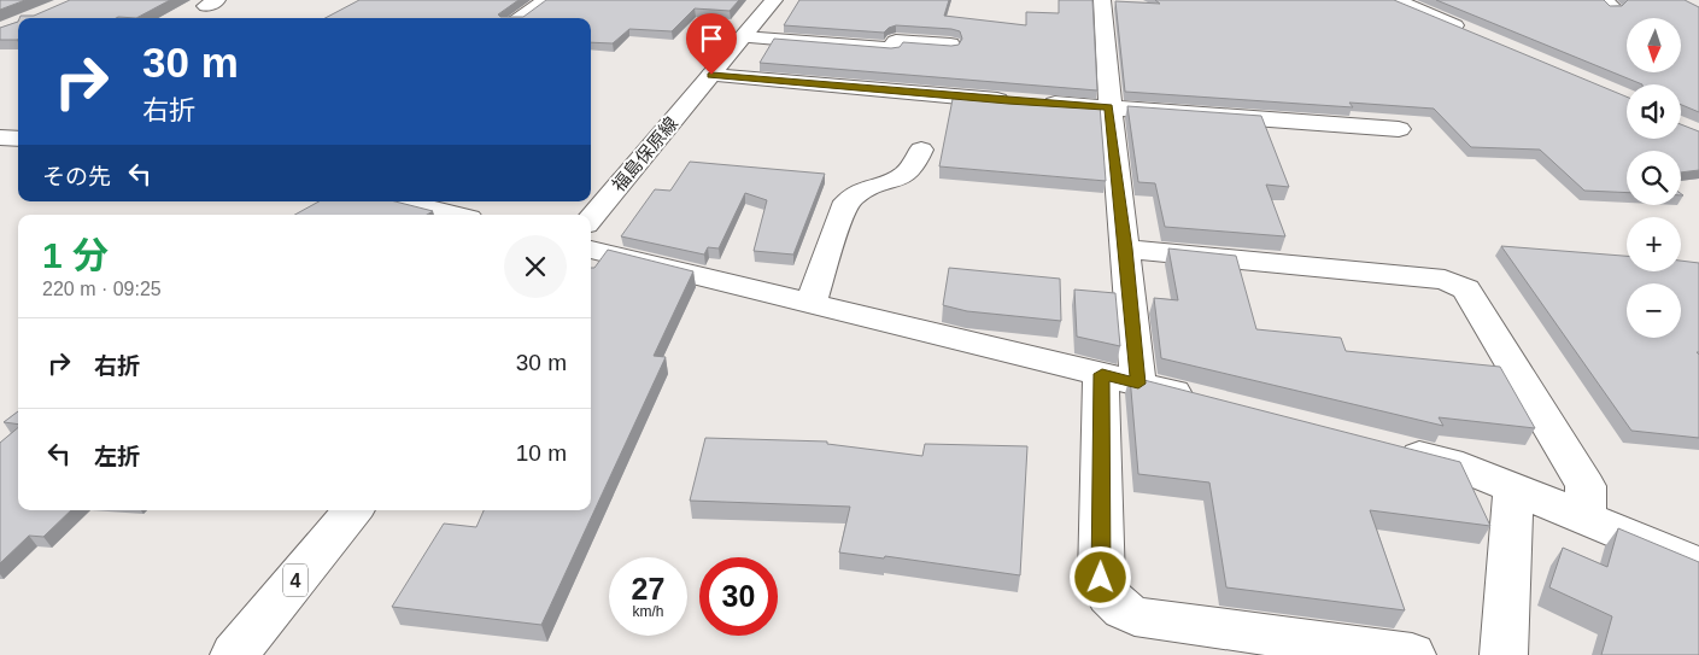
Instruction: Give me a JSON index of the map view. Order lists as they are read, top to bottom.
{
  "streets": {
    "street": ["福島保原線", "4"]
  },
  "north": "bottom",
  "page": {
    "map_buttons": ["+", "−"],
    "turn": ["30 m", "右折"],
    "then": "その先",
    "heading": ["1 分", "220 m · 09:25"],
    "list": [
      {
        "name": "右折",
        "value": "30 m"
      },
      {
        "name": "左折",
        "value": "10 m"
      }
    ],
    "speed": "27 km/h",
    "limit": "30"
  }
}
